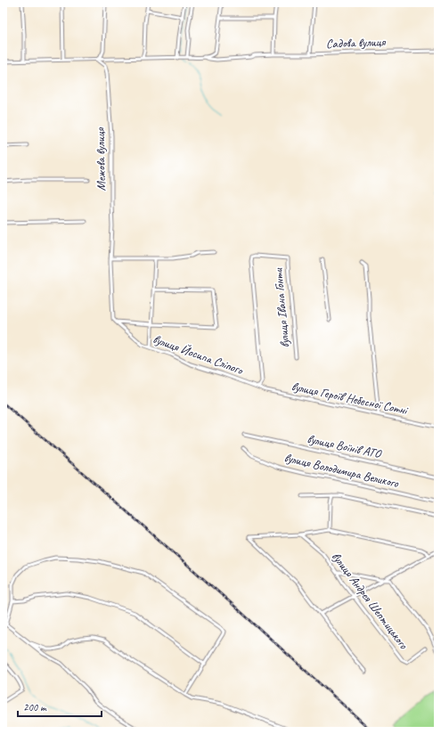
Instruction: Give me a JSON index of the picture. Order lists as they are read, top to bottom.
{
  "streets": {
    "street": [
      "Садова вулиця",
      "Межова вулиця",
      "вулиця Івана Гонти",
      "вулиця Йосипа Сліпого",
      "вулиця Героїв Небесної Сотні",
      "вулиця Воїнів АТО",
      "вулиця Володимира Великого",
      "вулиця Андрея Шептицького"
    ]
  },
  "crossings": [
    ["Садова вулиця", "Межова вулиця"],
    ["вулиця Івана Гонти", "вулиця Йосипа Сліпого"],
    ["вулиця Івана Гонти", "вулиця Героїв Небесної Сотні"],
    ["вулиця Йосипа Сліпого", "вулиця Героїв Небесної Сотні"]
  ],
  "scale_bar": "200 m"
}
